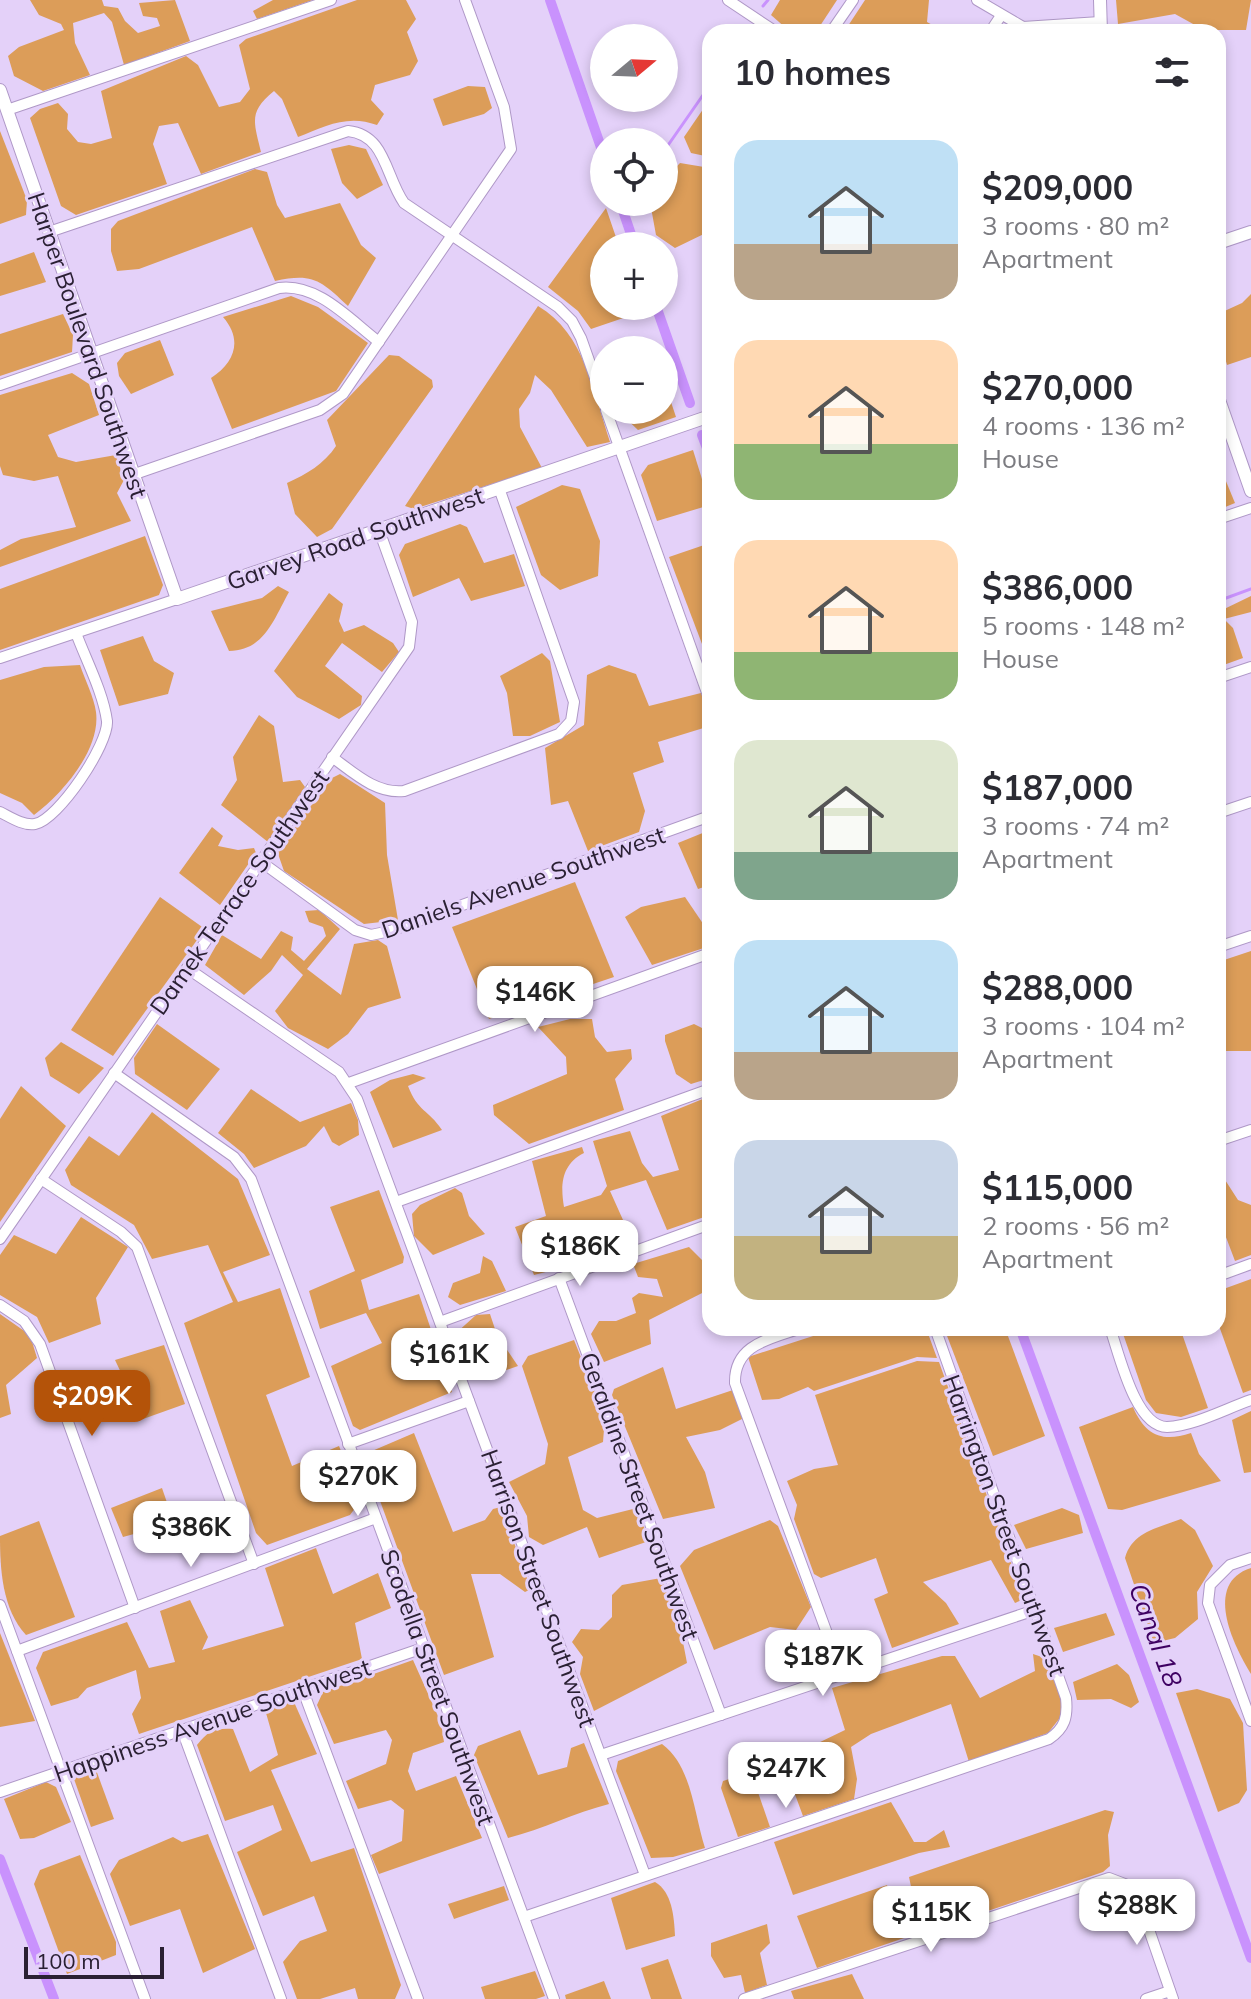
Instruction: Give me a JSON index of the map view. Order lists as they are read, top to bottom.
{
  "streets": {
    "street": [
      "Harper Boulevard Southwest",
      "Garvey Road Southwest",
      "Daniels Avenue Southwest",
      "Damek Terrace Southwest",
      "Geraldine Street Southwest",
      "Harrington Street Southwest",
      "Harrison Street Southwest",
      "Scodella Street Southwest",
      "Happiness Avenue Southwest"
    ]
  },
  "crossings": [
    ["Harper Boulevard Southwest", "Garvey Road Southwest"],
    ["Garvey Road Southwest", "Damek Terrace Southwest"],
    ["Daniels Avenue Southwest", "Damek Terrace Southwest"],
    ["Damek Terrace Southwest", "Harrison Street Southwest"],
    ["Damek Terrace Southwest", "Scodella Street Southwest"],
    ["Harrington Street Southwest", "Harrison Street Southwest"],
    ["Scodella Street Southwest", "Happiness Avenue Southwest"]
  ],
  "water": ["Canal 18"],
  "scale_bar": "100 m",
  "north": "right",
  "page": {
    "map_buttons": ["+", "−"],
    "heading": "10 homes",
    "list": [
      {
        "name": "$209,000",
        "note": "3 rooms · 80 m² · Apartment"
      },
      {
        "name": "$270,000",
        "note": "4 rooms · 136 m² · House"
      },
      {
        "name": "$386,000",
        "note": "5 rooms · 148 m² · House"
      },
      {
        "name": "$187,000",
        "note": "3 rooms · 74 m² · Apartment"
      },
      {
        "name": "$288,000",
        "note": "3 rooms · 104 m² · Apartment"
      },
      {
        "name": "$115,000",
        "note": "2 rooms · 56 m² · Apartment"
      }
    ],
    "price": [
      "$146K",
      "$186K",
      "$161K",
      "$209K",
      "$270K",
      "$386K",
      "$187K",
      "$247K",
      "$288K",
      "$115K"
    ],
    "scale": "100 m"
  }
}
